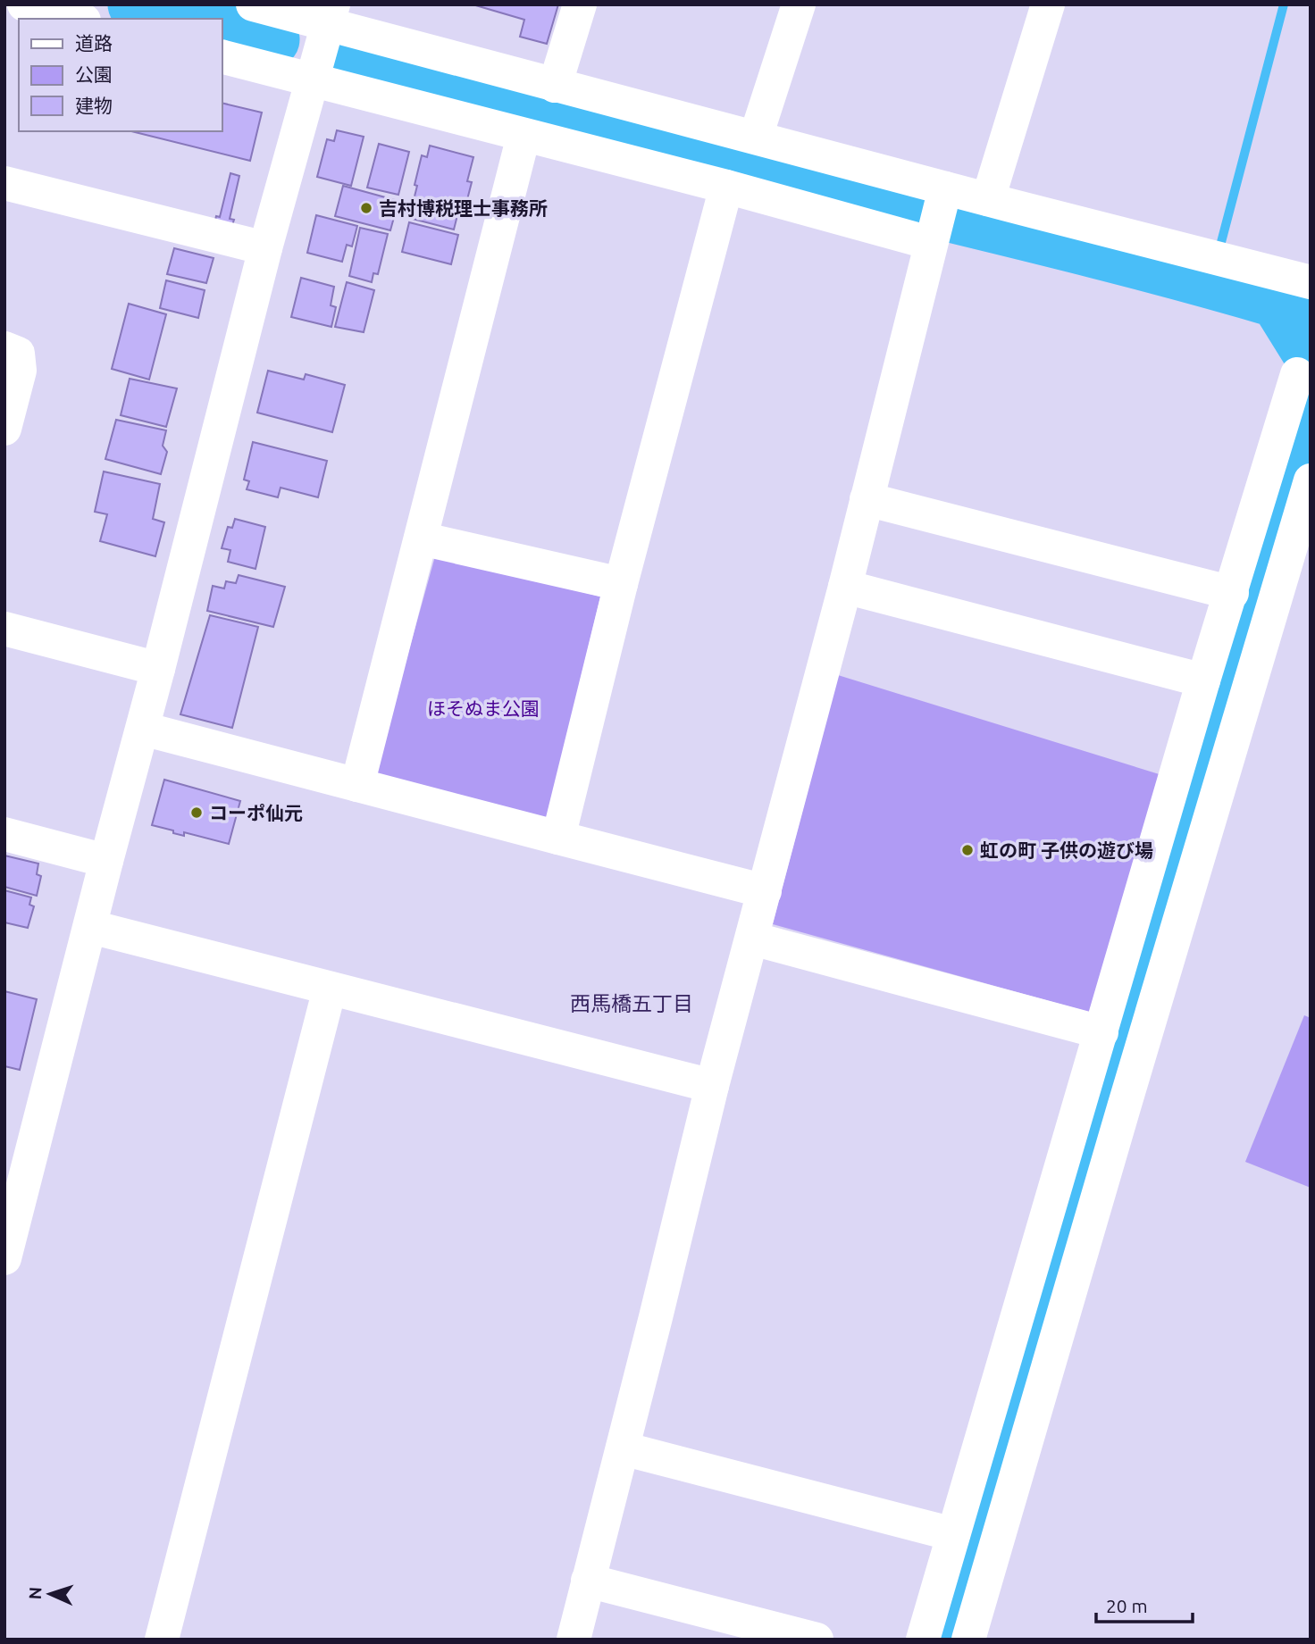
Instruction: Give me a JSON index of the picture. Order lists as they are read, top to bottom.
{
  "districts": ["西馬橋五丁目"],
  "parks": ["ほそぬま公園"],
  "places": ["吉村博税理士事務所", "コーポ仙元", "虹の町 子供の遊び場"],
  "legend": ["道路", "公園", "建物"],
  "scale_bar": "20 m",
  "north": "left"
}
